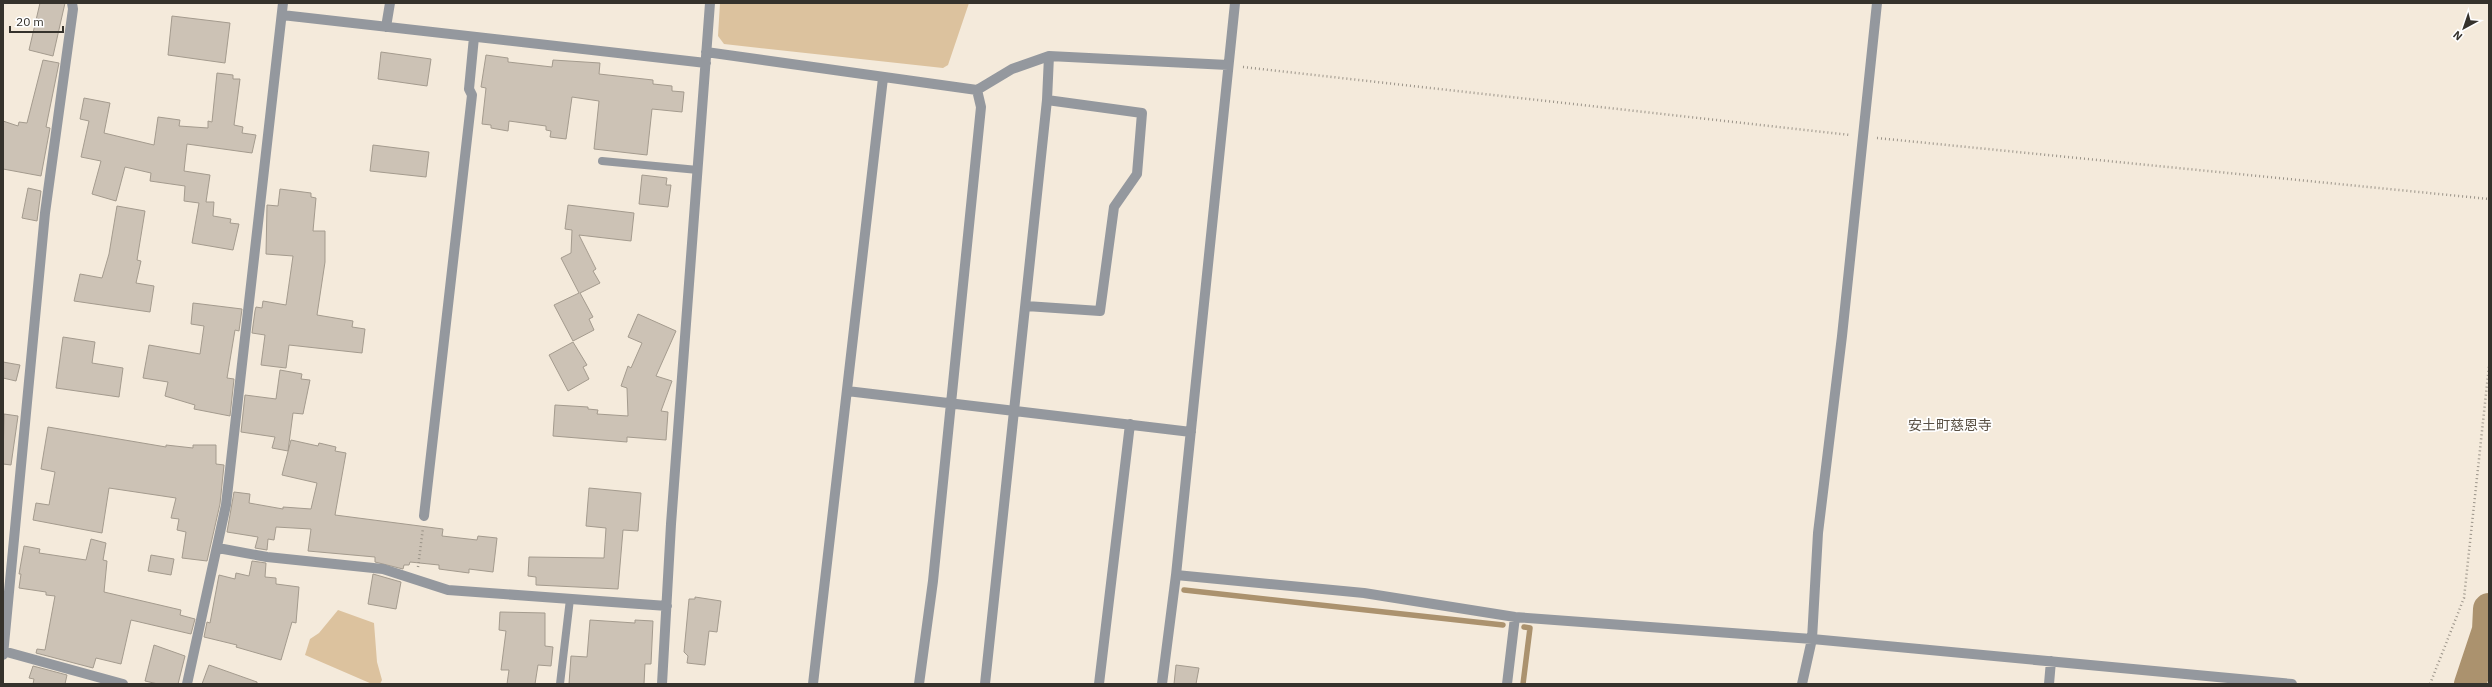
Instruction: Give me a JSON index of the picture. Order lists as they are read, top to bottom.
{
  "districts": ["安土町慈恩寺"],
  "scale_bar": "20 m",
  "north": "bottom left"
}
